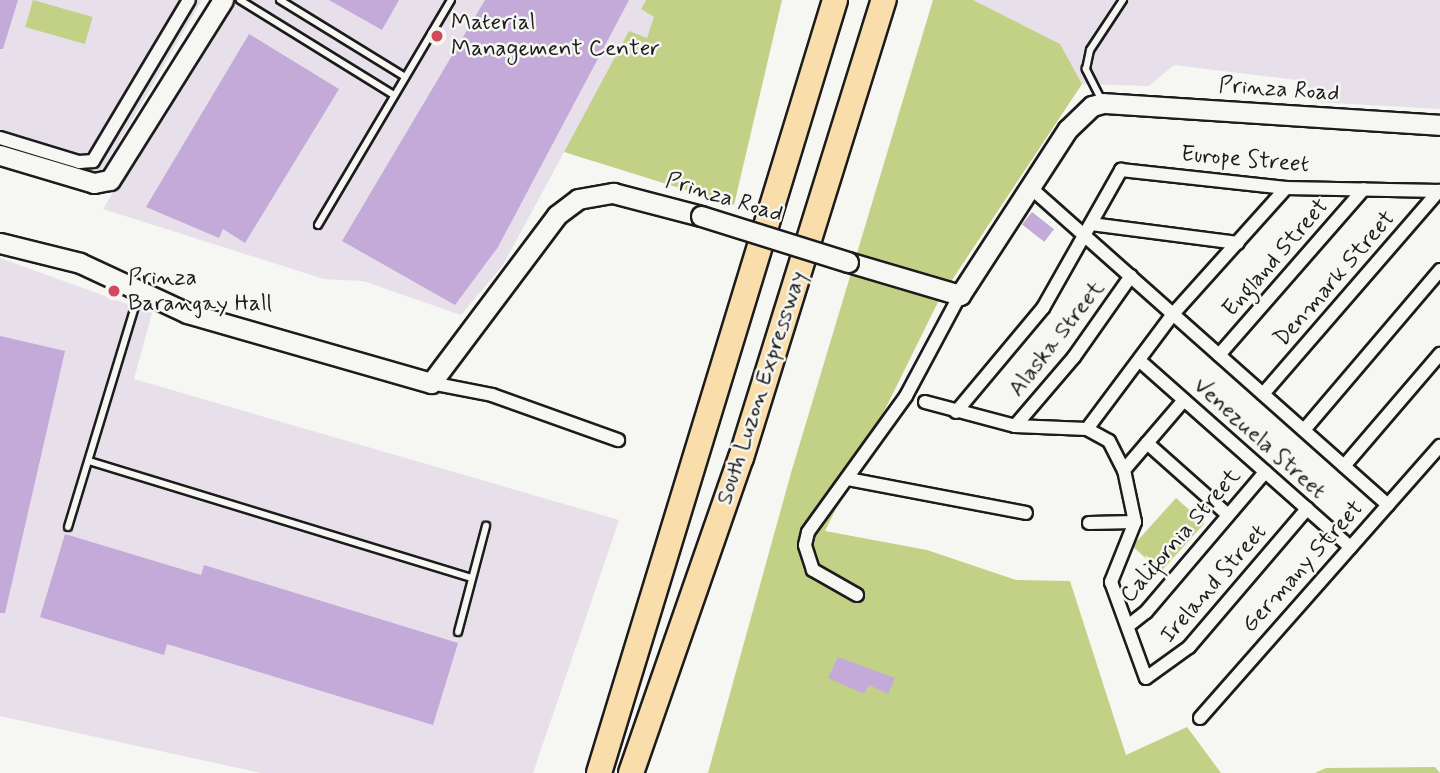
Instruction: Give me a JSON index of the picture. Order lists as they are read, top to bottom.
{
  "streets": {
    "highway": ["South Luzon Expressway"],
    "main road": ["Prinza Road"],
    "street": [
      "Europe Street",
      "England Street",
      "Denmark Street",
      "Alaska Street",
      "Venezuela Street",
      "California Street",
      "Germany Street",
      "Ireland Street"
    ]
  },
  "crossings": [
    ["Europe Street", "England Street"],
    ["Europe Street", "Denmark Street"],
    ["Venezuela Street", "California Street"],
    ["Venezuela Street", "Germany Street"],
    ["Venezuela Street", "Ireland Street"],
    ["California Street", "Ireland Street"]
  ],
  "places": ["Material Management Center", "Prinza Barangay Hall"]
}
